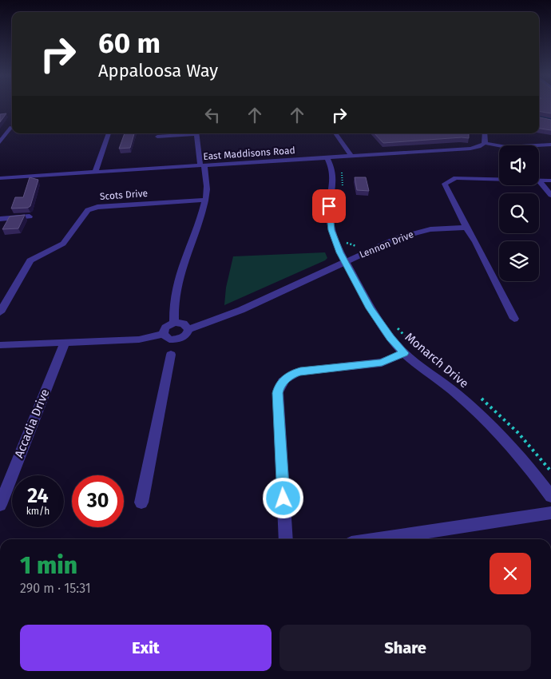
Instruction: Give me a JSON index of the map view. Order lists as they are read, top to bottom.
{
  "streets": {
    "street": [
      "East Maddisons Road",
      "Scots Drive",
      "Lennon Drive",
      "Monarch Drive",
      "Accadia Drive"
    ]
  },
  "crossings": [
    ["East Maddisons Road", "Monarch Drive"],
    ["Lennon Drive", "Monarch Drive"],
    ["Lennon Drive", "Accadia Drive"]
  ],
  "page": {
    "turn": ["60 m", "Appaloosa Way"],
    "speed": "24 km/h",
    "limit": "30",
    "heading": ["1 min", "290 m · 15:31"],
    "buttons": ["Exit", "Share"]
  }
}
